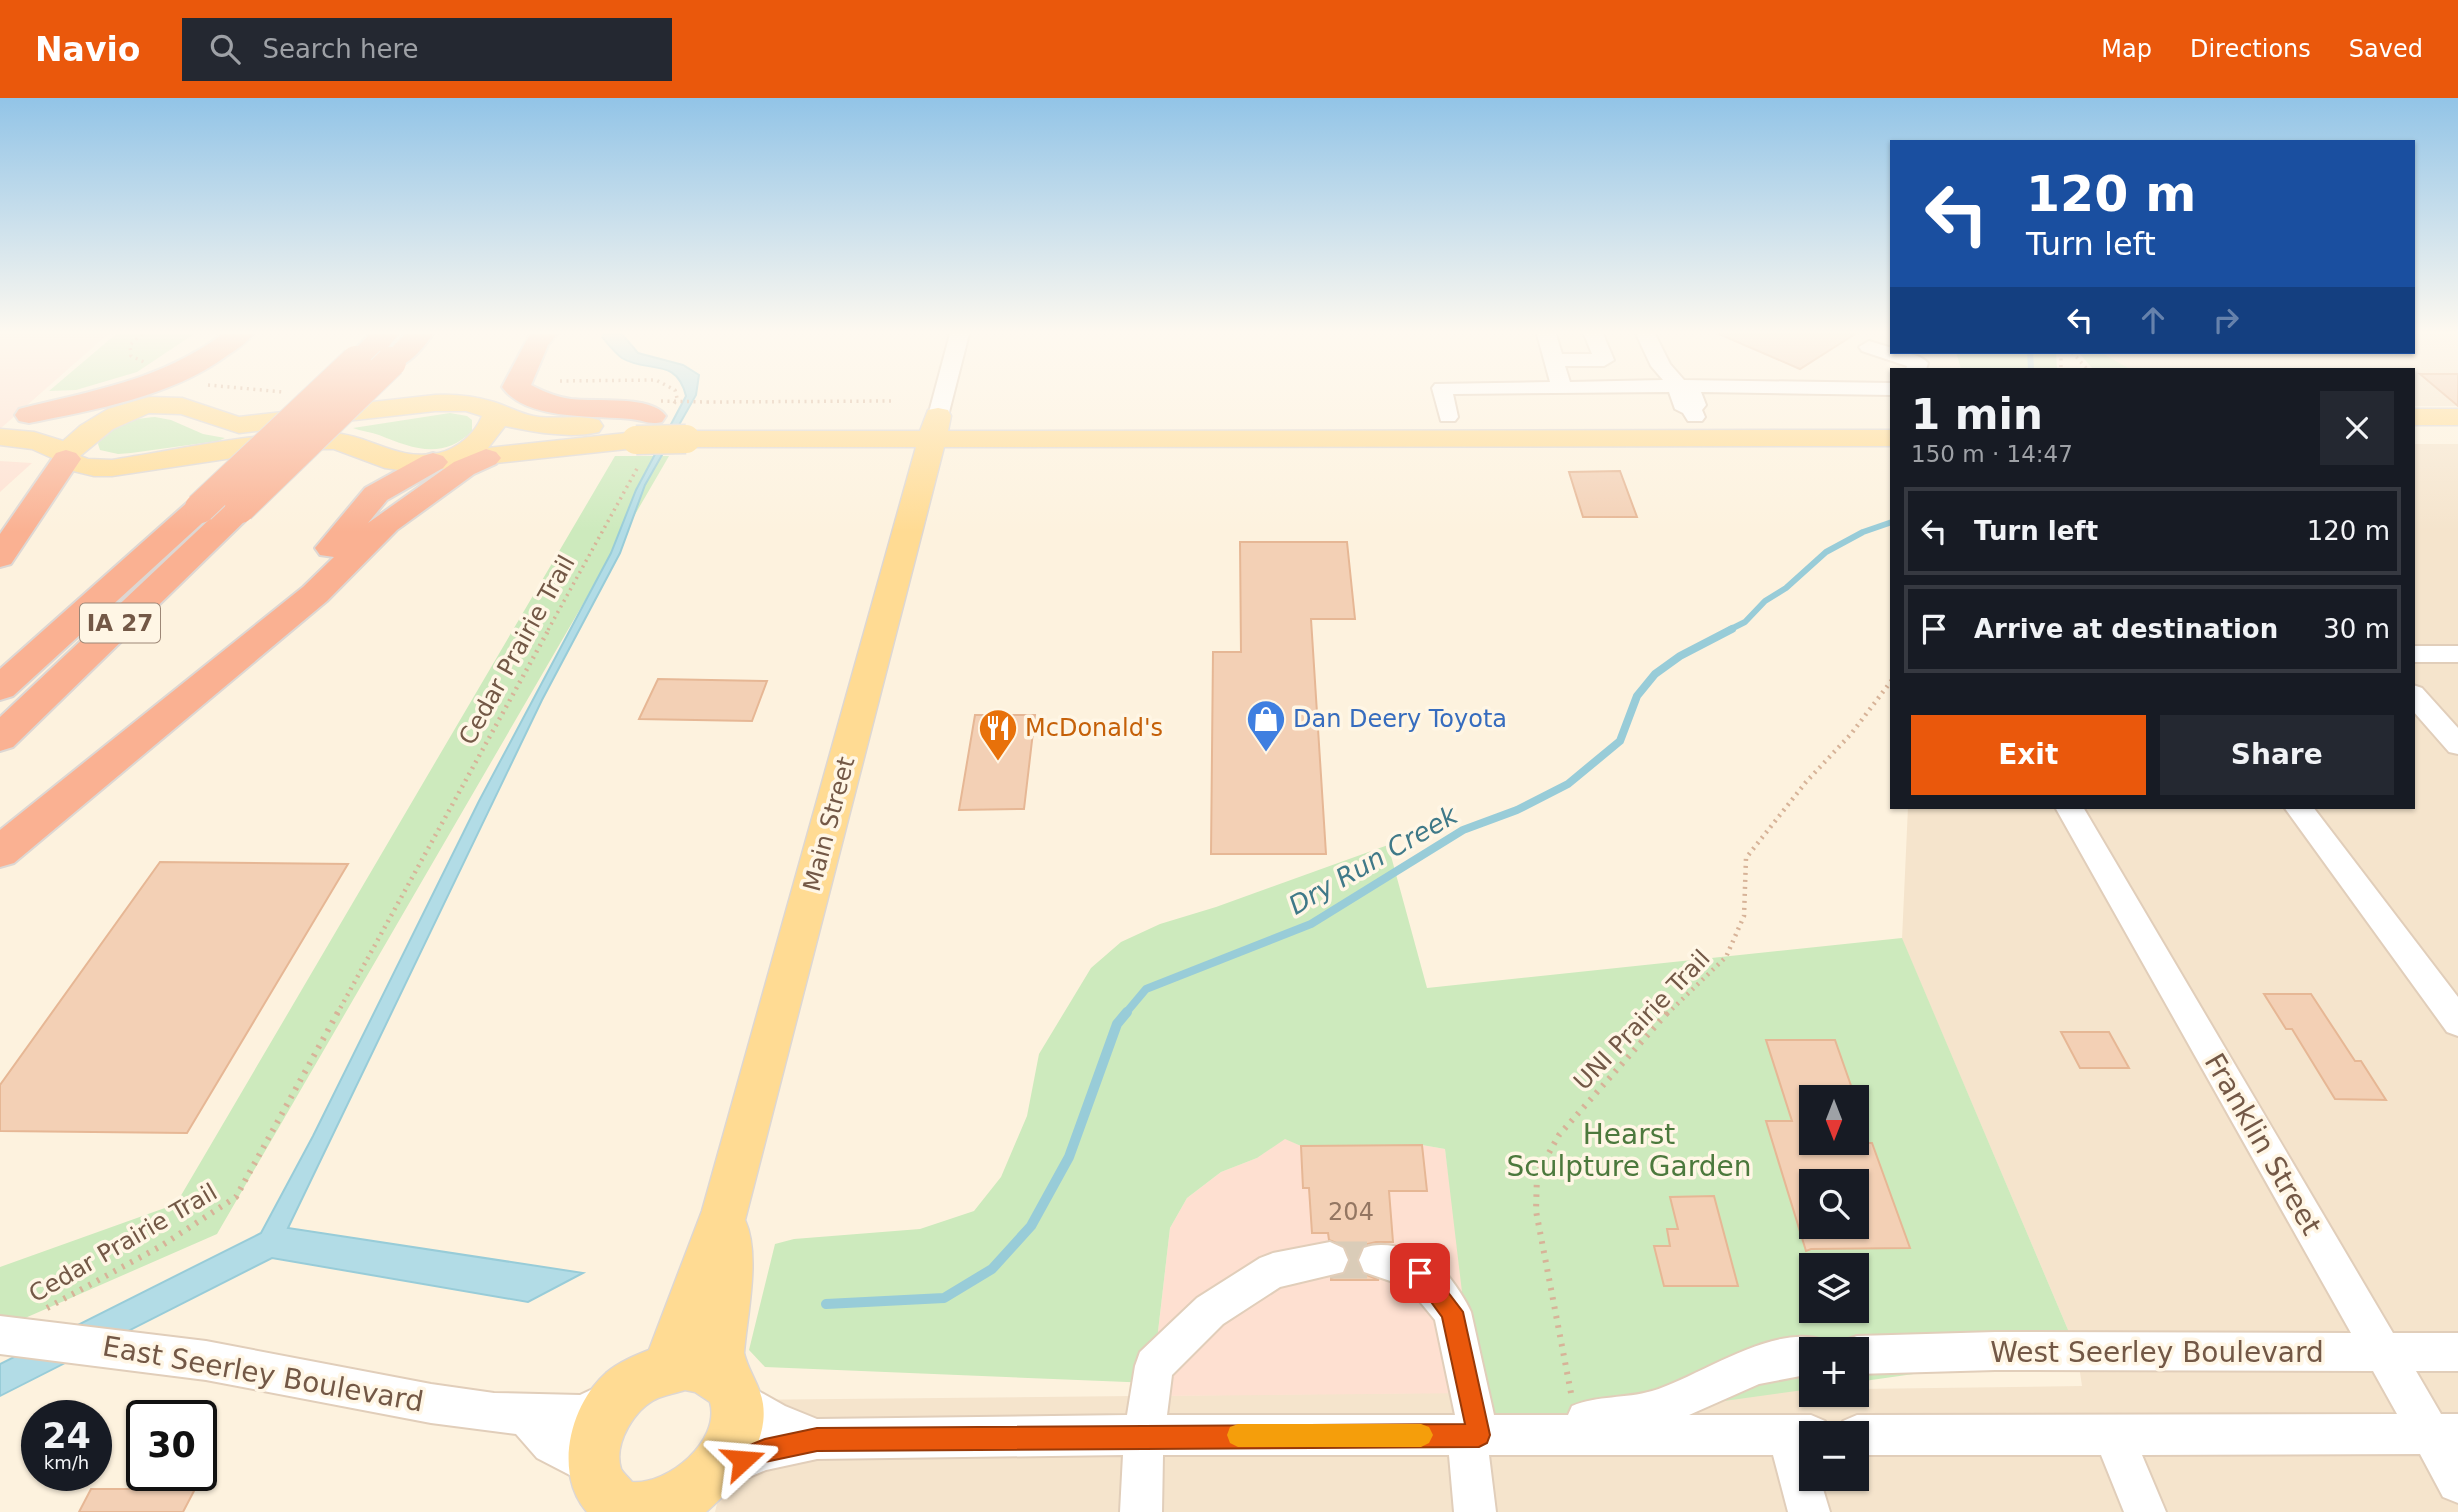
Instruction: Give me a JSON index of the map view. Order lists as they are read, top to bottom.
{
  "streets": {
    "highway": ["IA 27"],
    "main road": ["Main Street"],
    "street": ["Franklin Street", "West Seerley Boulevard", "East Seerley Boulevard"],
    "path": ["Cedar Prairie Trail", "UNI Prairie Trail"]
  },
  "crossings": [
    ["Main Street", "East Seerley Boulevard"],
    ["Franklin Street", "West Seerley Boulevard"]
  ],
  "water": ["Dry Run Creek"],
  "parks": ["Hearst Sculpture Garden"],
  "places": {
    "shop": ["Dan Deery Toyota"],
    "restaurant": ["McDonald's"]
  },
  "house_numbers": ["204"],
  "north": "bottom",
  "page": {
    "header": "Navio",
    "search": "Search here",
    "nav": ["Map", "Directions", "Saved"],
    "turn": ["120 m", "Turn left"],
    "heading": ["1 min", "150 m · 14:47"],
    "list": [
      {
        "name": "Turn left",
        "value": "120 m"
      },
      {
        "name": "Arrive at destination",
        "value": "30 m"
      }
    ],
    "buttons": ["Exit", "Share"],
    "map_buttons": ["+", "−"],
    "speed": "24 km/h",
    "limit": "30"
  }
}
